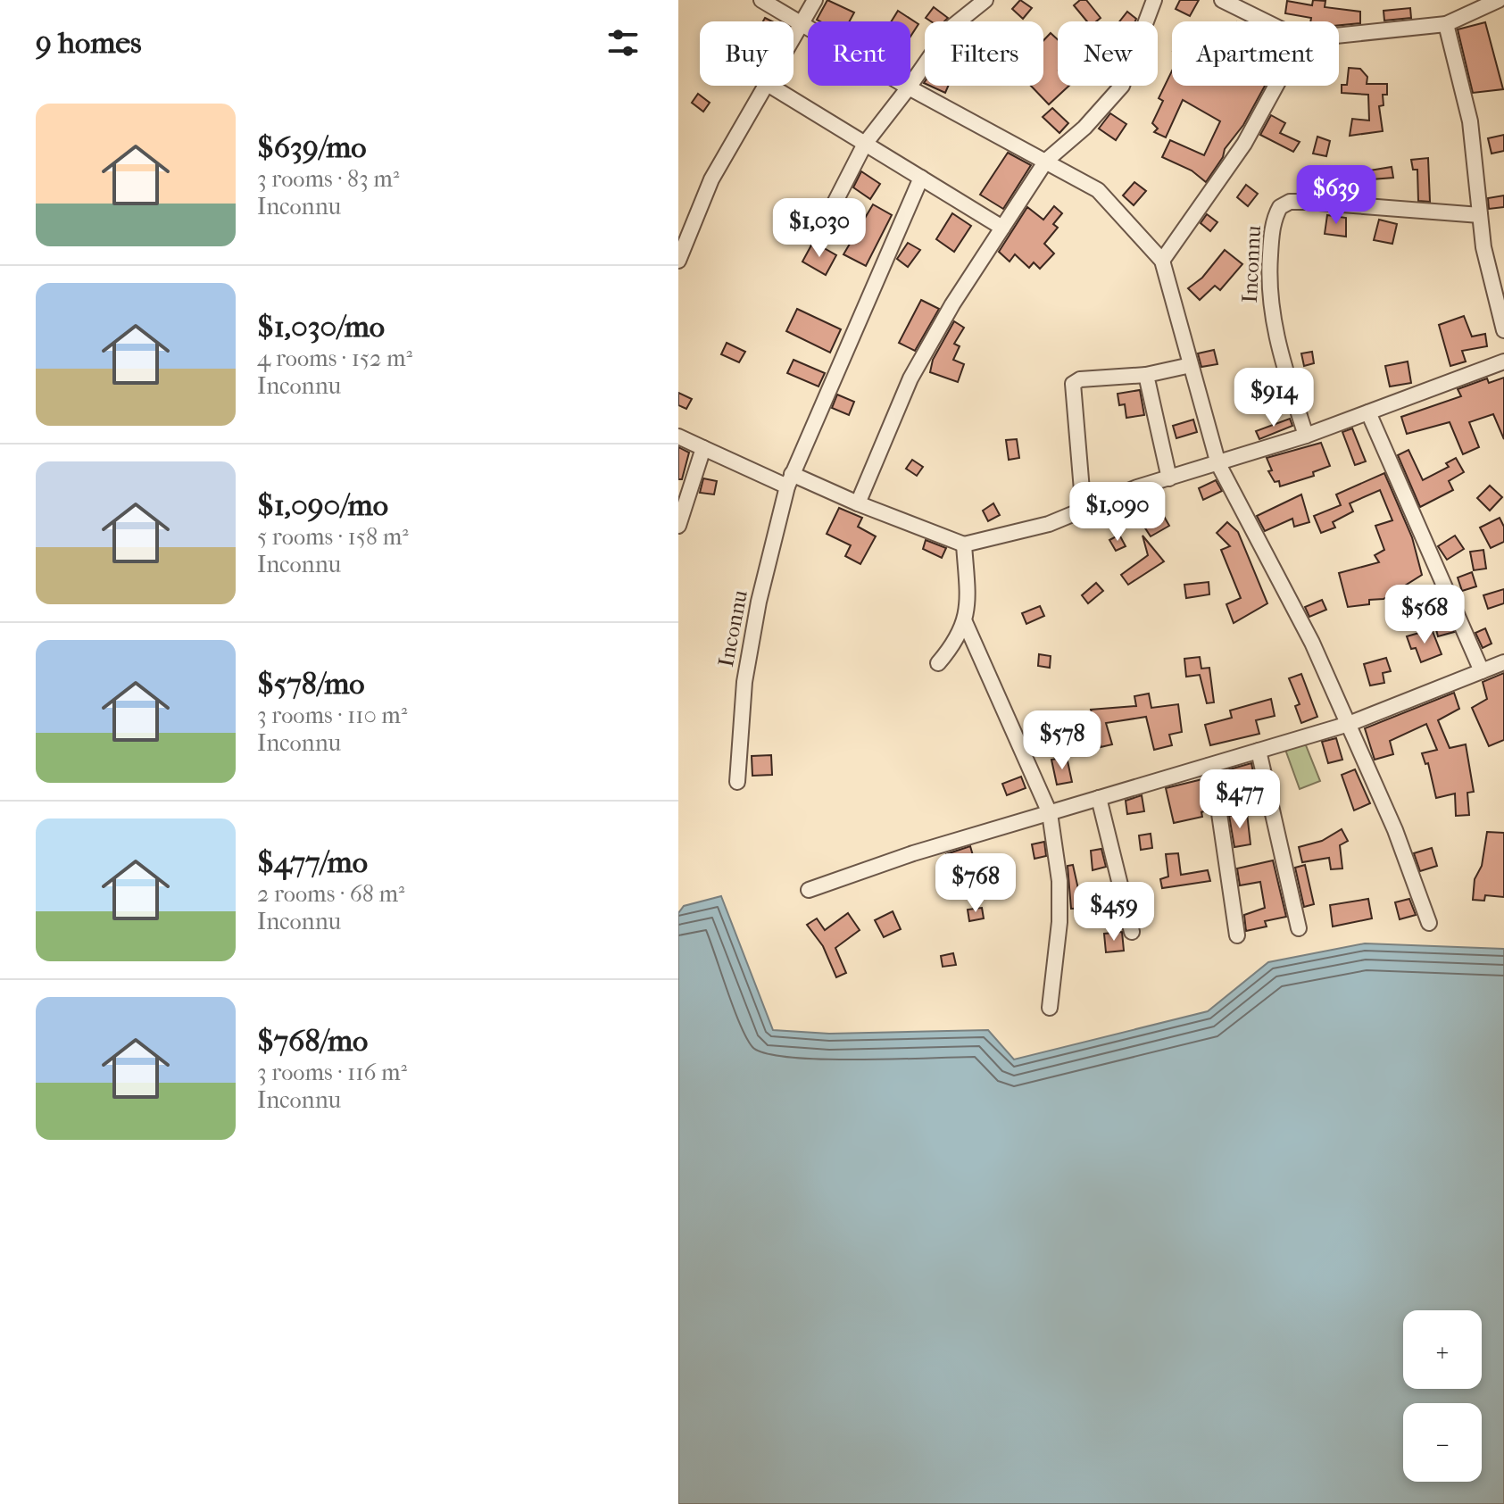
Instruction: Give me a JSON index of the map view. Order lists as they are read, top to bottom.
{
  "streets": {
    "street": ["Inconnu"]
  },
  "page": {
    "heading": "9 homes",
    "chip": [
      "Buy",
      "Rent",
      "Filters",
      "New",
      "Apartment"
    ],
    "list": [
      {
        "name": "$639/mo",
        "note": "3 rooms · 83 m² · Inconnu"
      },
      {
        "name": "$1,030/mo",
        "note": "4 rooms · 152 m² · Inconnu"
      },
      {
        "name": "$1,090/mo",
        "note": "5 rooms · 158 m² · Inconnu"
      },
      {
        "name": "$578/mo",
        "note": "3 rooms · 110 m² · Inconnu"
      },
      {
        "name": "$477/mo",
        "note": "2 rooms · 68 m² · Inconnu"
      },
      {
        "name": "$768/mo",
        "note": "3 rooms · 116 m² · Inconnu"
      }
    ],
    "price": [
      "$639",
      "$1,030",
      "$914",
      "$1,090",
      "$568",
      "$578",
      "$477",
      "$768",
      "$459"
    ],
    "map_buttons": ["+", "−"]
  }
}
